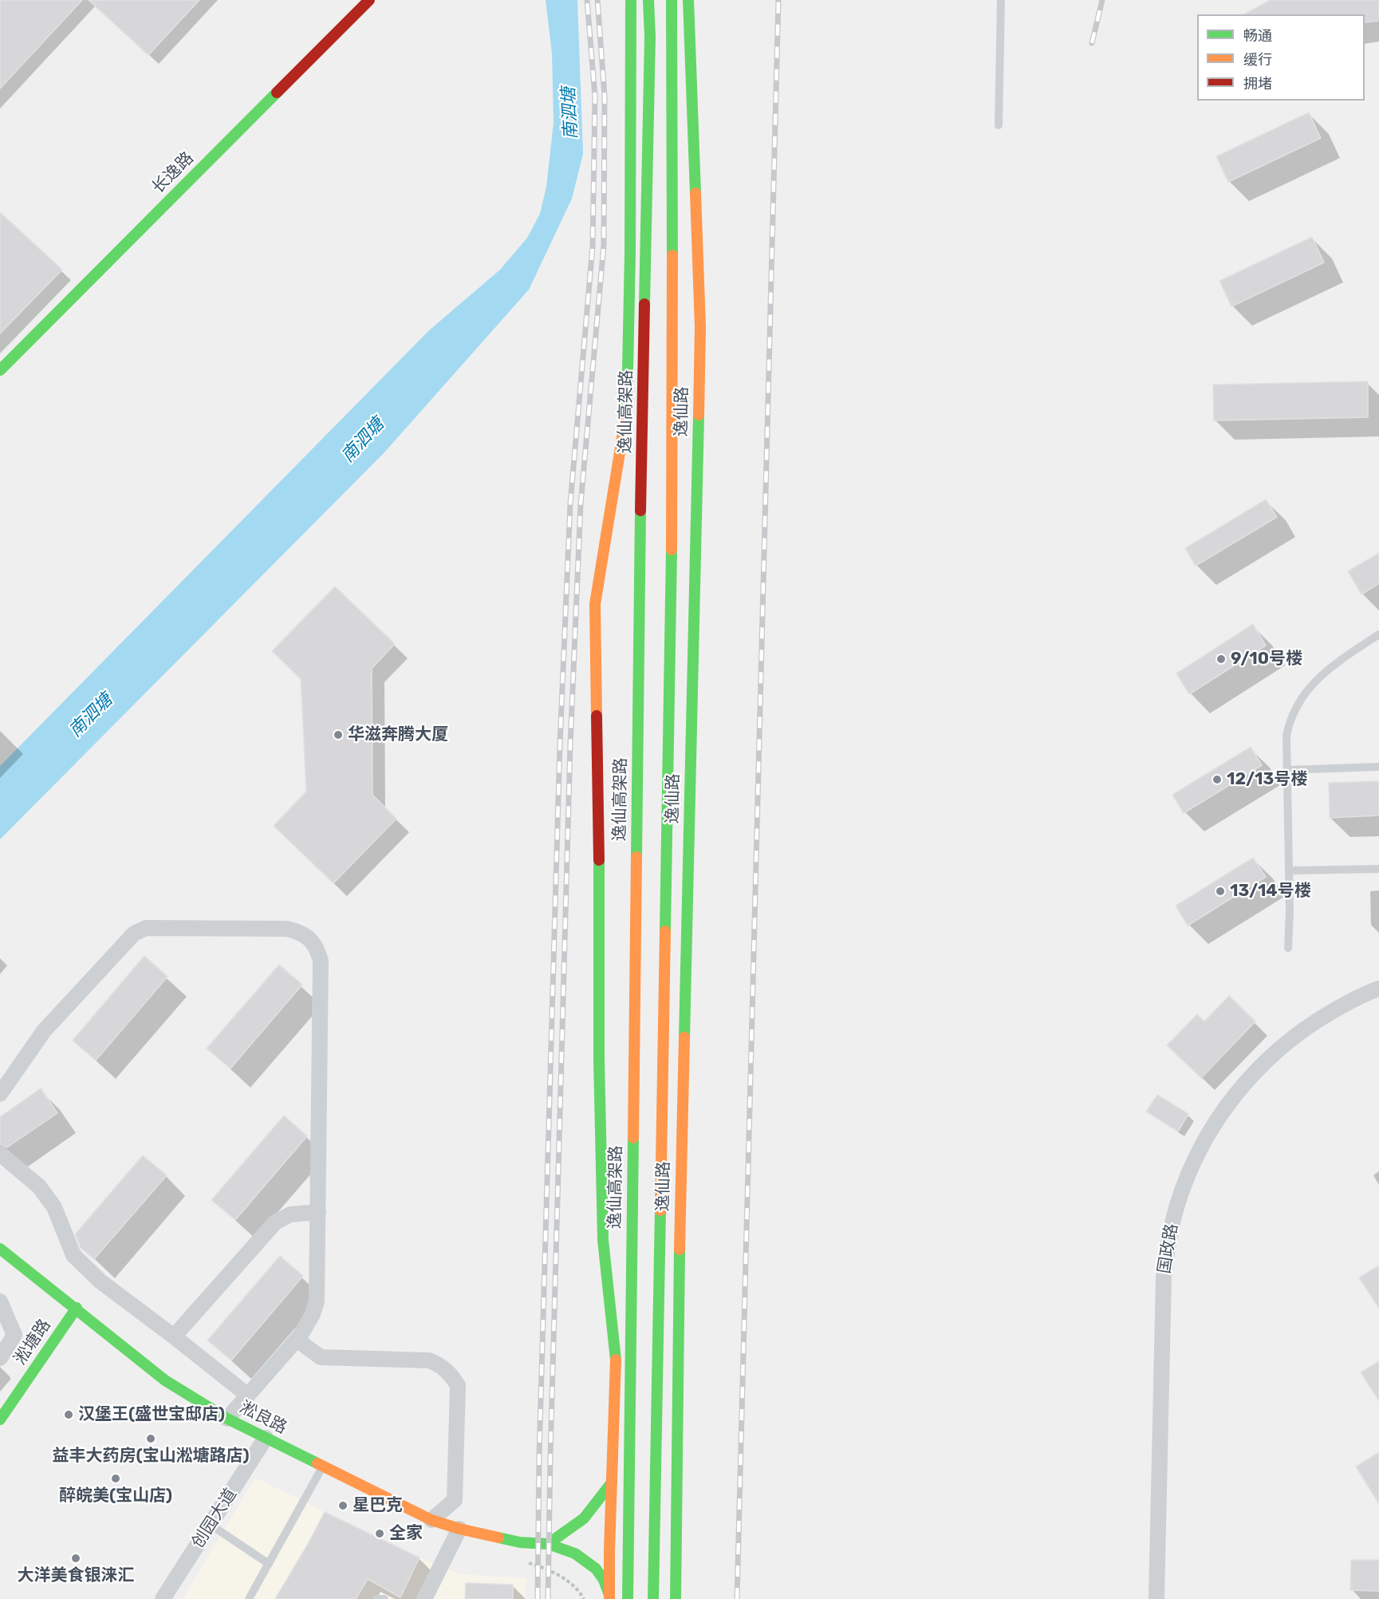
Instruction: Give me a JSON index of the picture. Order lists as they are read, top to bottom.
{
  "streets": {
    "main road": [
      "长逸路",
      "逸仙高架路",
      "逸仙路",
      "淞塘路",
      "淞良路"
    ],
    "street": ["国政路", "创园大道"]
  },
  "crossings": [
    ["逸仙高架路", "逸仙路"],
    ["逸仙路", "淞良路"],
    ["淞塘路", "淞良路"],
    ["淞良路", "创园大道"]
  ],
  "water": ["南泗塘"],
  "places": [
    "9/10号楼",
    "华滋奔腾大厦",
    "12/13号楼",
    "13/14号楼",
    "汉堡王(盛世宝邸店)",
    "益丰大药房(宝山淞塘路店)",
    "醉皖美(宝山店)",
    "星巴克",
    "全家",
    "大洋美食银涞汇"
  ],
  "legend": ["畅通", "缓行", "拥堵"]
}
